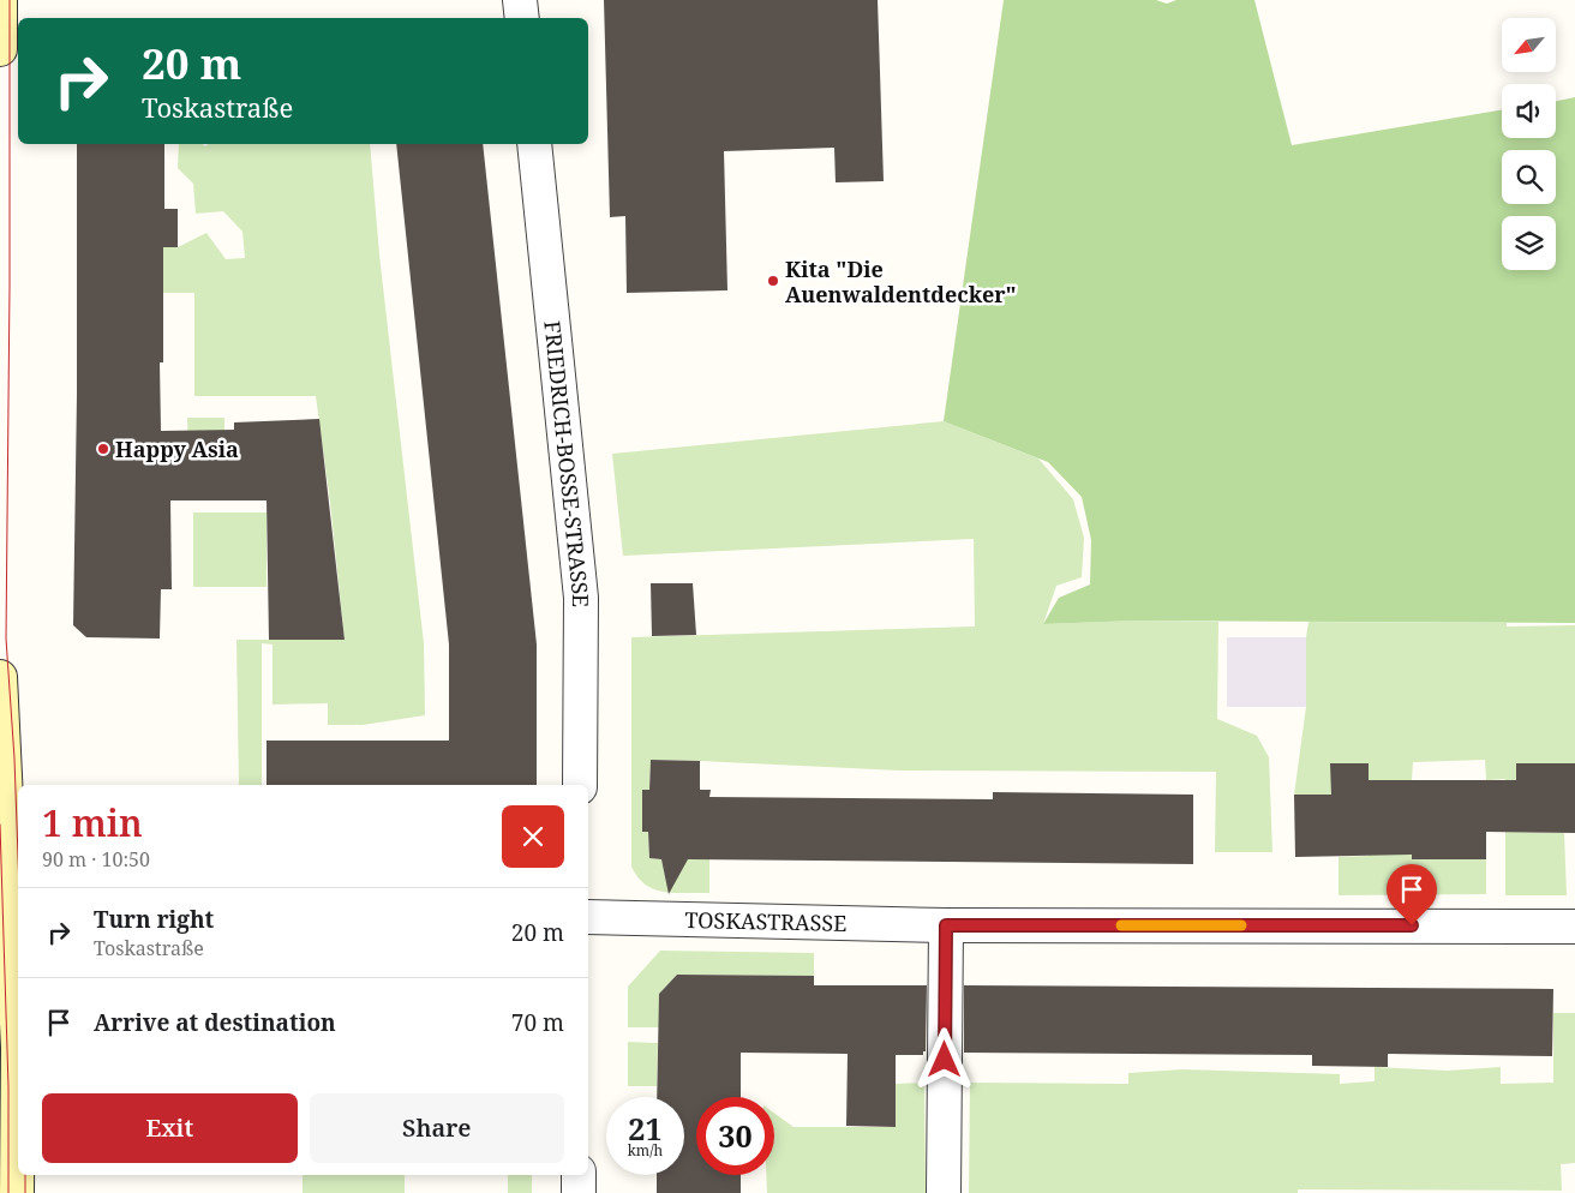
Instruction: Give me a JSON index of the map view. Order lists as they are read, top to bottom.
{
  "streets": {
    "street": ["FRIEDRICH-BOSSE-STRASSE", "TOSKASTRASSE"]
  },
  "places": ["Kita \"Die Auenwaldentdecker\"", "Happy Asia"],
  "north": "bottom left",
  "page": {
    "turn": ["20 m", "Toskastraße"],
    "heading": ["1 min", "90 m · 10:50"],
    "list": [
      {
        "name": "Turn right",
        "note": "Toskastraße",
        "value": "20 m"
      },
      {
        "name": "Arrive at destination",
        "value": "70 m"
      }
    ],
    "buttons": ["Exit", "Share"],
    "speed": "21 km/h",
    "limit": "30"
  }
}
